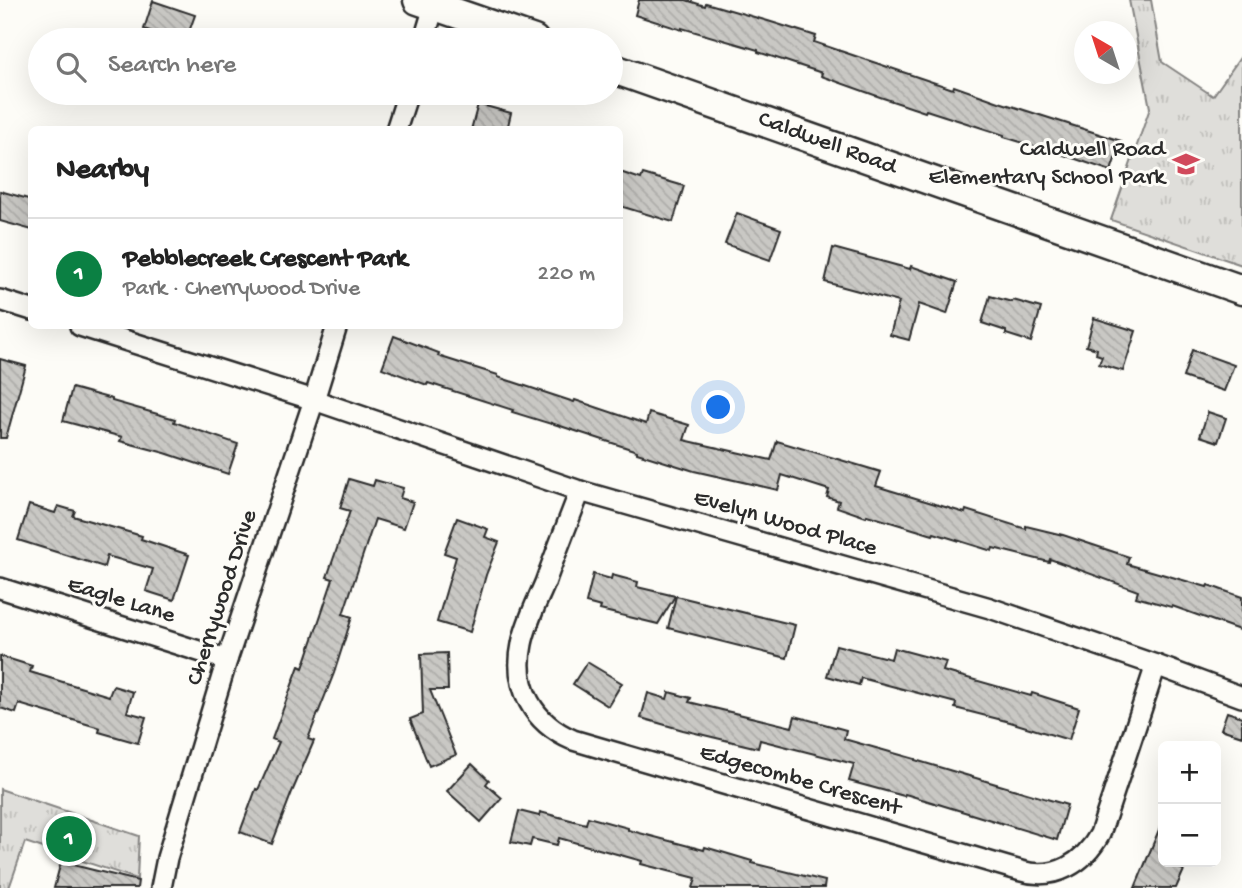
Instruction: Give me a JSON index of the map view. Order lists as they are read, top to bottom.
{
  "streets": {
    "street": [
      "Caldwell Road",
      "Evelyn Wood Place",
      "Cherrywood Drive",
      "Eagle Lane",
      "Edgecombe Crescent"
    ]
  },
  "crossings": [
    ["Evelyn Wood Place", "Cherrywood Drive"],
    ["Evelyn Wood Place", "Edgecombe Crescent"],
    ["Cherrywood Drive", "Eagle Lane"]
  ],
  "places": {
    "school or university": ["Caldwell Road Elementary School Park"]
  },
  "north": "top left",
  "page": {
    "search": "Search here",
    "heading": "Nearby",
    "list": [
      {
        "mark": "1",
        "name": "Pebblecreek Crescent Park",
        "note": "Park · Cherrywood Drive",
        "value": "220 m"
      }
    ],
    "map_buttons": ["+", "−"],
    "pins": "1"
  }
}
